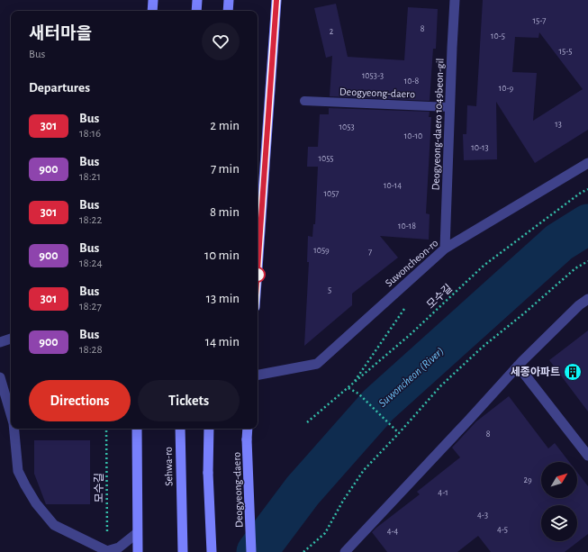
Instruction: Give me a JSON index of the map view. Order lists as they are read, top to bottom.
{
  "streets": {
    "main road": ["Deogyeong-daero", "Sehwa-ro"],
    "street": ["Deogyeong-daero 1049beon-gil", "Suwoncheon-ro"],
    "path": ["모수길"]
  },
  "crossings": [
    ["Deogyeong-daero", "Deogyeong-daero 1049beon-gil"],
    ["Deogyeong-daero 1049beon-gil", "Suwoncheon-ro"]
  ],
  "water": ["Suwoncheon (River)"],
  "places": {
    "building": ["세종아파트"]
  },
  "lines": ["bus line 301"],
  "house_numbers": [
    "15-7",
    "8",
    "2",
    "10-5",
    "15-5",
    "1053-3",
    "10-8",
    "10-9",
    "13",
    "1053",
    "10-10",
    "10-13",
    "1055",
    "10-14",
    "1057",
    "10-18",
    "1059",
    "7",
    "5",
    "8",
    "29",
    "4-1",
    "4-3",
    "4-5",
    "4-4"
  ],
  "north": "top right",
  "page": {
    "heading": [
      ["새터마을", "Bus"],
      "Departures"
    ],
    "list": [
      {
        "mark": "301",
        "name": "Bus",
        "note": "18:16",
        "value": "2 min"
      },
      {
        "mark": "900",
        "name": "Bus",
        "note": "18:21",
        "value": "7 min"
      },
      {
        "mark": "301",
        "name": "Bus",
        "note": "18:22",
        "value": "8 min"
      },
      {
        "mark": "900",
        "name": "Bus",
        "note": "18:24",
        "value": "10 min"
      },
      {
        "mark": "301",
        "name": "Bus",
        "note": "18:27",
        "value": "13 min"
      },
      {
        "mark": "900",
        "name": "Bus",
        "note": "18:28",
        "value": "14 min"
      }
    ],
    "buttons": ["Directions", "Tickets"]
  }
}
